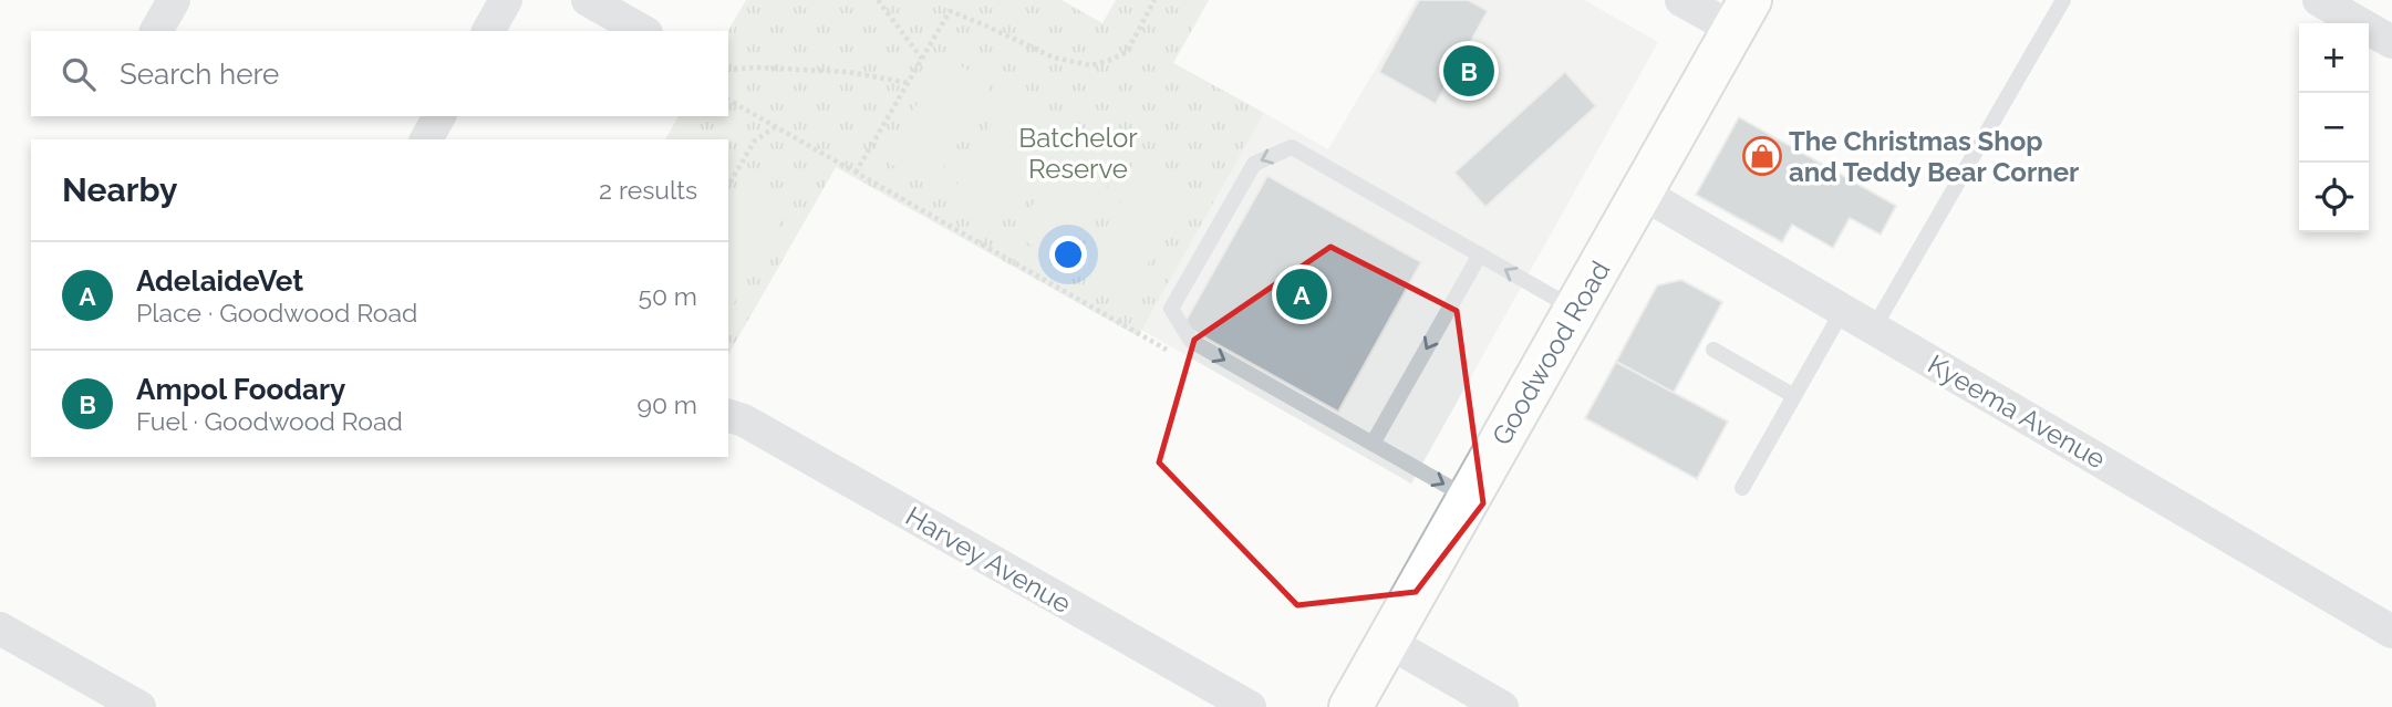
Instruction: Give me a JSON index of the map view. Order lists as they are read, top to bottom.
{
  "streets": {
    "main road": ["Goodwood Road"],
    "street": ["Kyeema Avenue", "Harvey Avenue"]
  },
  "crossings": [
    ["Goodwood Road", "Kyeema Avenue"]
  ],
  "parks": ["Batchelor Reserve"],
  "places": {
    "shop": ["The Christmas Shop and Teddy Bear Corner"]
  },
  "page": {
    "map_buttons": ["+", "−"],
    "search": "Search here",
    "pins": ["B", "A"],
    "heading": ["Nearby", "2 results"],
    "list": [
      {
        "mark": "A",
        "name": "AdelaideVet",
        "note": "Place · Goodwood Road",
        "value": "50 m"
      },
      {
        "mark": "B",
        "name": "Ampol Foodary",
        "note": "Fuel · Goodwood Road",
        "value": "90 m"
      }
    ]
  }
}
